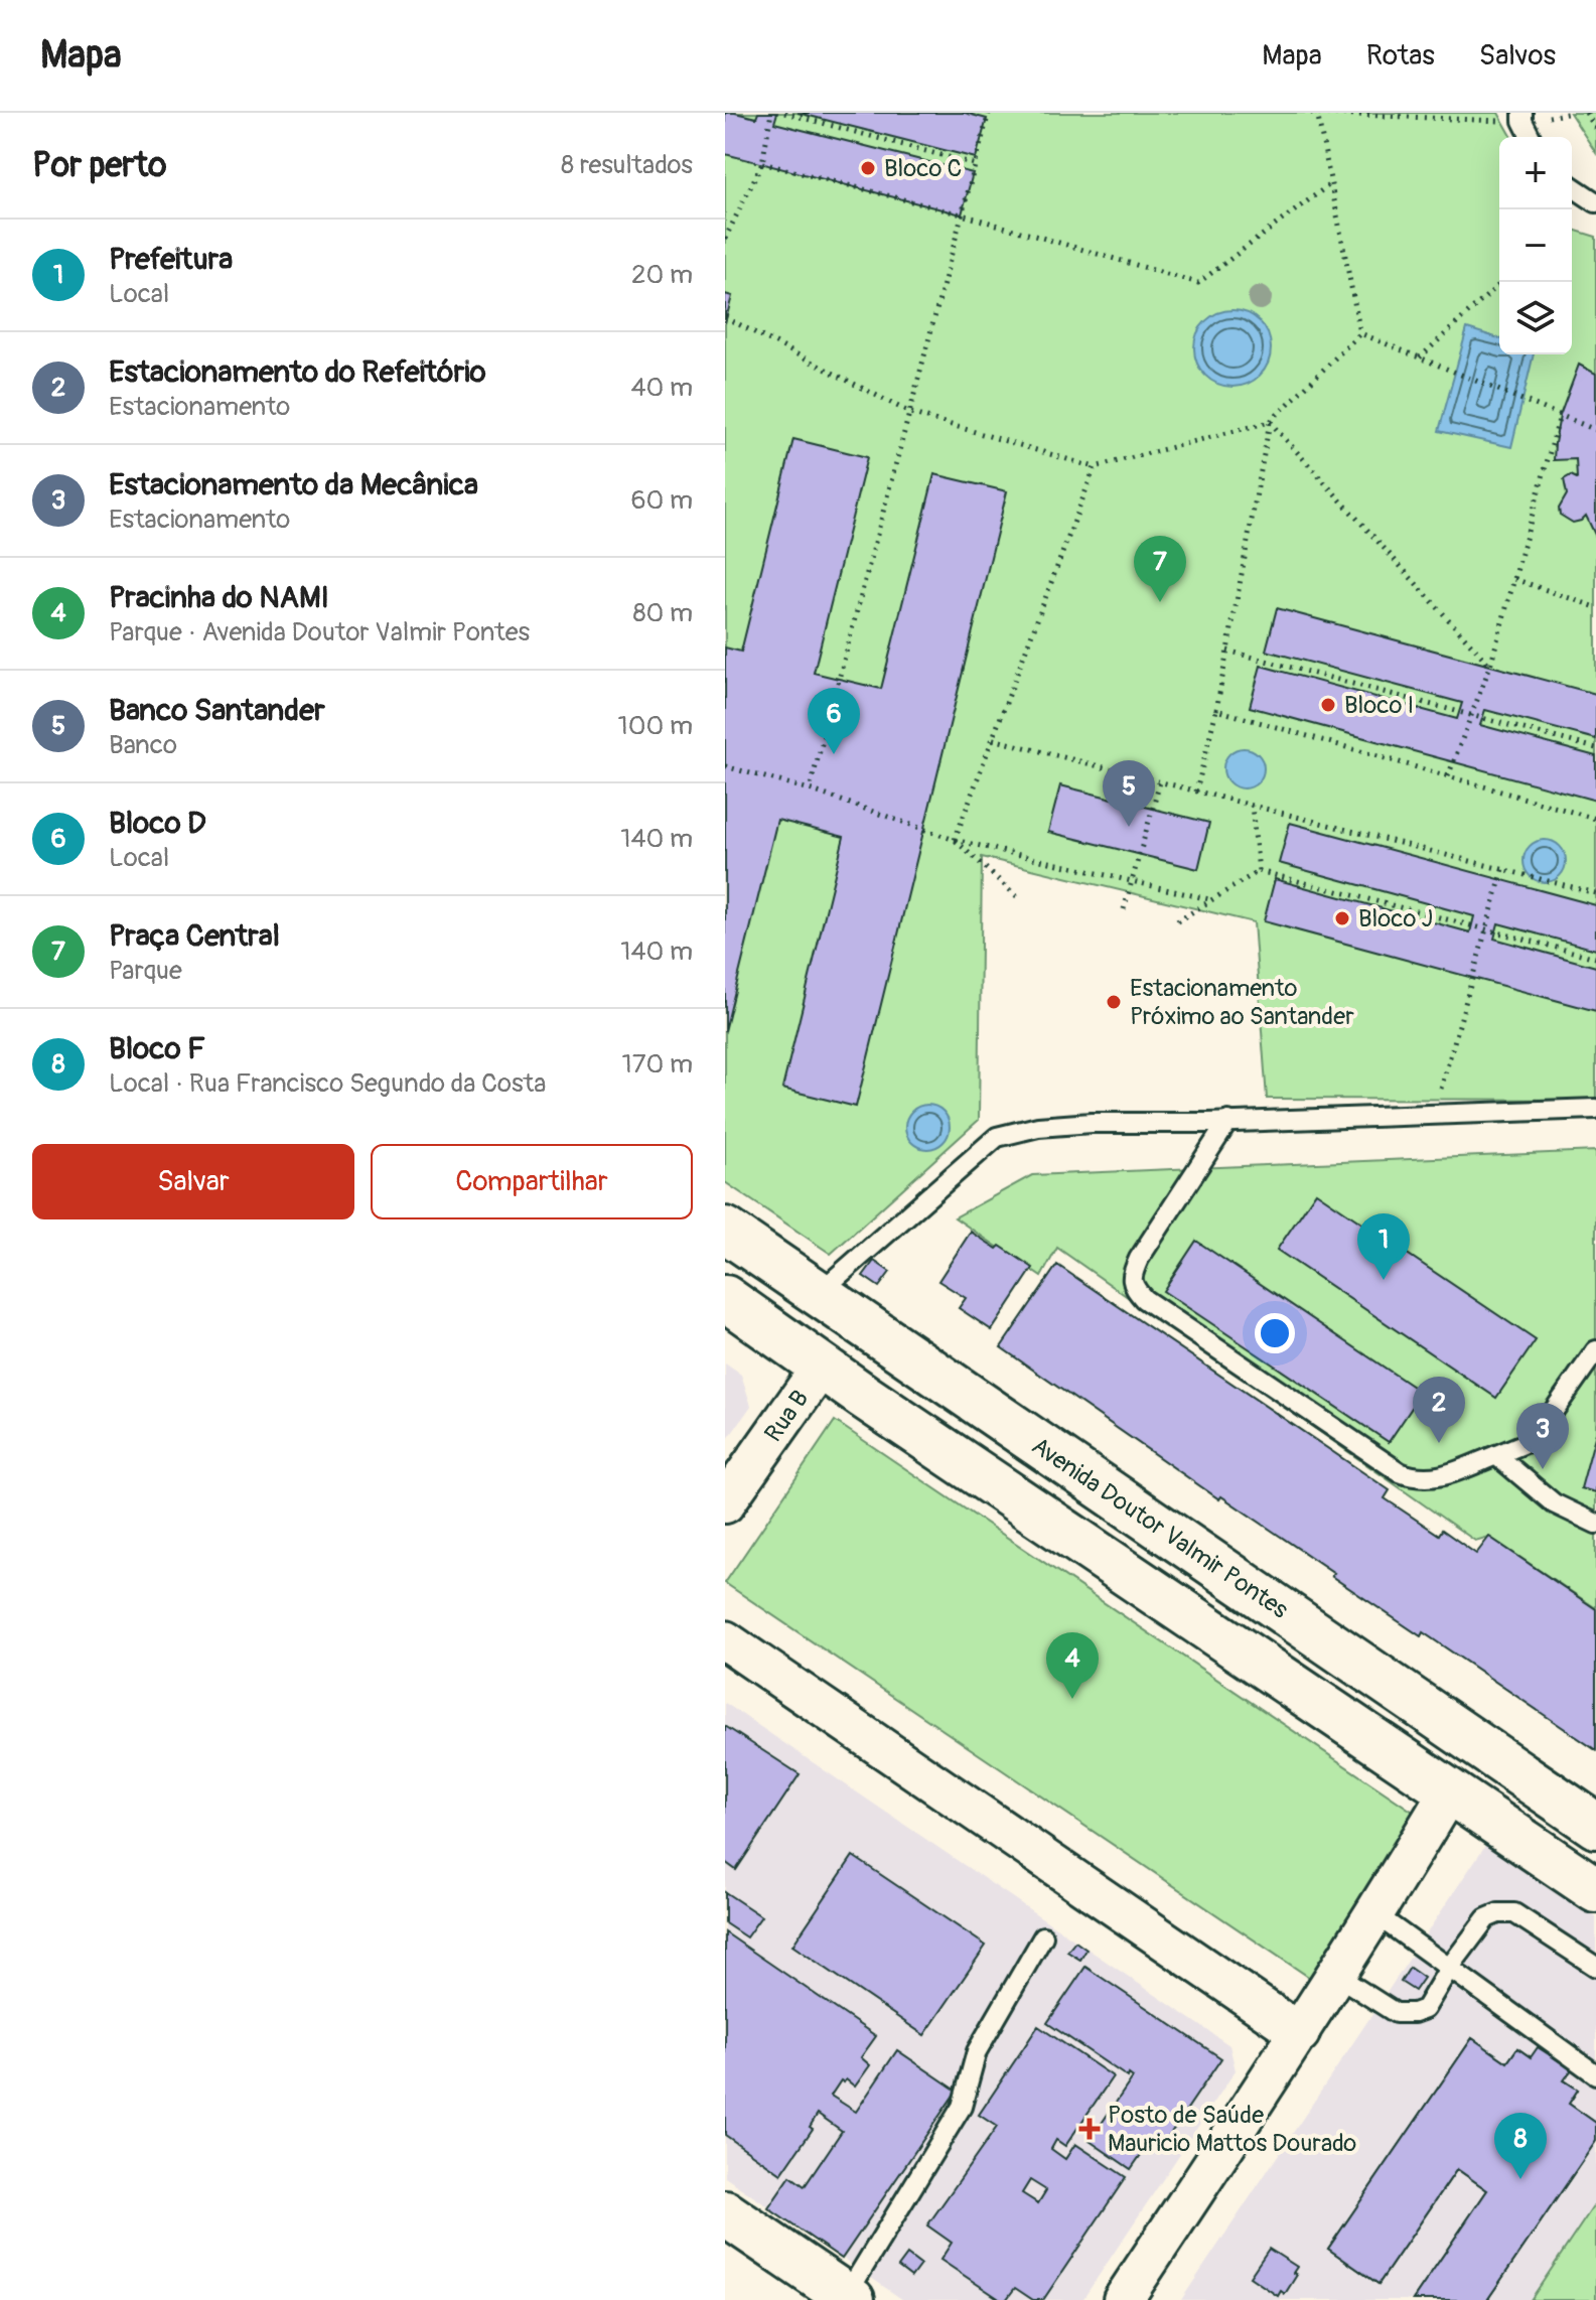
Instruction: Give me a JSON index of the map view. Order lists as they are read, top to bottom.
{
  "streets": {
    "street": ["Rua B", "Avenida Doutor Valmir Pontes"]
  },
  "places": {
    "other": [
      "Bloco C",
      "Bloco I",
      "Bloco J",
      "Estacionamento Próximo ao Santander"
    ],
    "health": ["Posto de Saúde Mauricio Mattos Dourado"]
  },
  "page": {
    "header": "Mapa",
    "nav": ["Mapa", "Rotas", "Salvos"],
    "heading": ["Por perto", "8 resultados"],
    "map_buttons": ["+", "−"],
    "list": [
      {
        "mark": "1",
        "name": "Prefeitura",
        "note": "Local",
        "value": "20 m"
      },
      {
        "mark": "2",
        "name": "Estacionamento do Refeitório",
        "note": "Estacionamento",
        "value": "40 m"
      },
      {
        "mark": "3",
        "name": "Estacionamento da Mecânica",
        "note": "Estacionamento",
        "value": "60 m"
      },
      {
        "mark": "4",
        "name": "Pracinha do NAMI",
        "note": "Parque · Avenida Doutor Valmir Pontes",
        "value": "80 m"
      },
      {
        "mark": "5",
        "name": "Banco Santander",
        "note": "Banco",
        "value": "100 m"
      },
      {
        "mark": "6",
        "name": "Bloco D",
        "note": "Local",
        "value": "140 m"
      },
      {
        "mark": "7",
        "name": "Praça Central",
        "note": "Parque",
        "value": "140 m"
      },
      {
        "mark": "8",
        "name": "Bloco F",
        "note": "Local · Rua Francisco Segundo da Costa",
        "value": "170 m"
      }
    ],
    "pins": [
      "7",
      "6",
      "5",
      "1",
      "2",
      "3",
      "4",
      "8"
    ],
    "buttons": ["Salvar", "Compartilhar"]
  }
}
